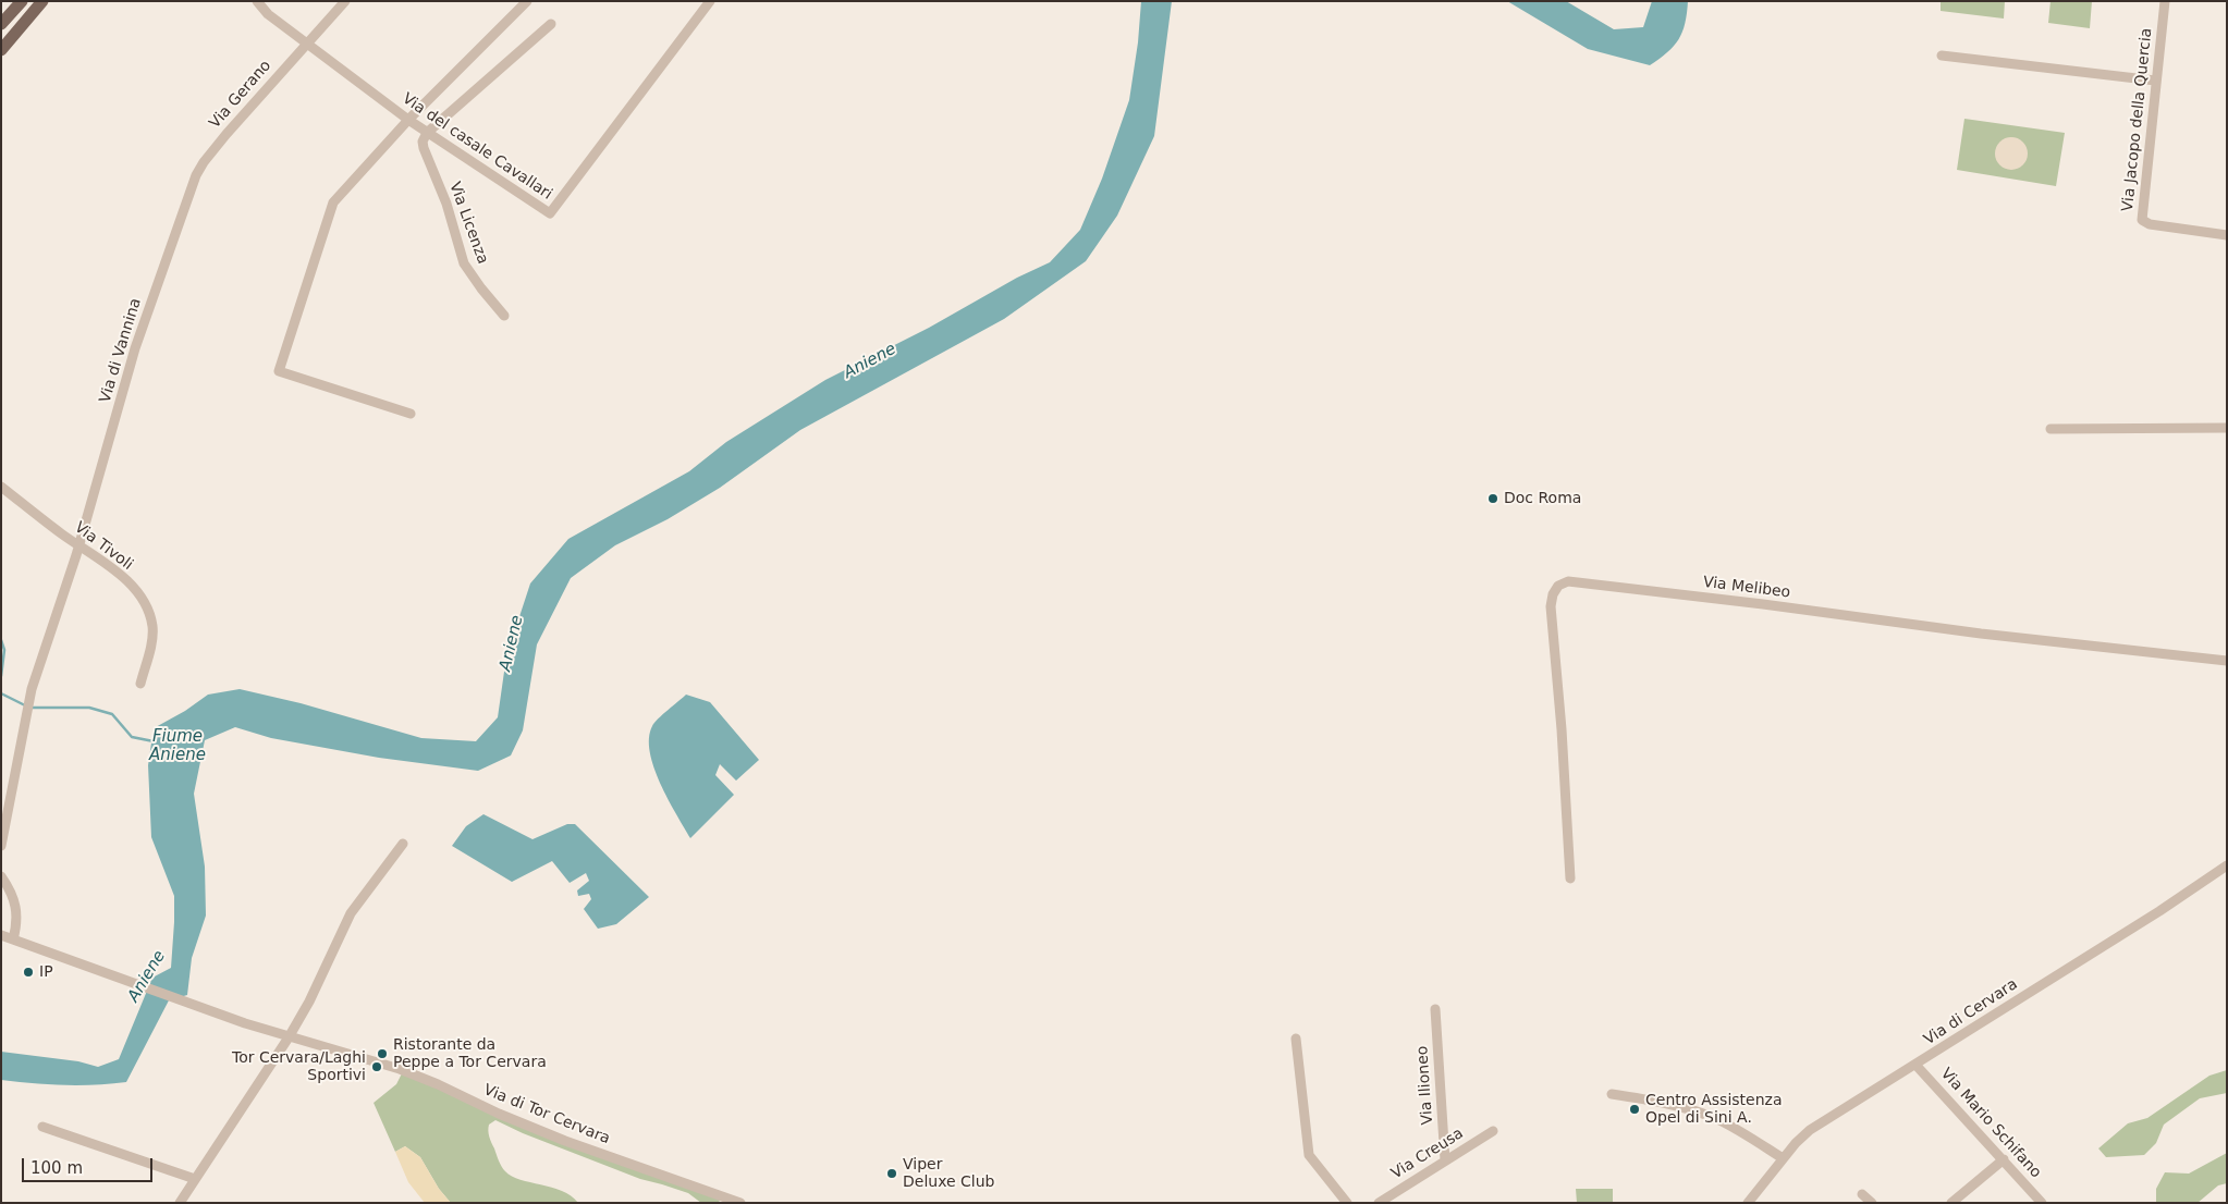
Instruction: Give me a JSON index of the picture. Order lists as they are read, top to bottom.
{
  "streets": {
    "street": [
      "Via Gerano",
      "Via Jacopo della Quercia",
      "Via del casale Cavallari",
      "Via Licenza",
      "Via di Vannina",
      "Via Tivoli",
      "Via Melibeo",
      "Via di Cervara",
      "Via Ilioneo",
      "Via di Tor Cervara",
      "Via Mario Schifano",
      "Via Creusa"
    ]
  },
  "crossings": [
    ["Via Gerano", "Via del casale Cavallari"],
    ["Via Gerano", "Via di Vannina"],
    ["Via del casale Cavallari", "Via Licenza"],
    ["Via di Vannina", "Via Tivoli"],
    ["Via di Cervara", "Via Mario Schifano"],
    ["Via Ilioneo", "Via Creusa"]
  ],
  "water": ["Aniene", "Fiume Aniene"],
  "places": [
    "Doc Roma",
    "IP",
    "Ristorante da Peppe a Tor Cervara",
    "Tor Cervara/Laghi Sportivi",
    "Centro Assistenza Opel di Sini A.",
    "Viper Deluxe Club"
  ],
  "scale_bar": "100 m"
}
